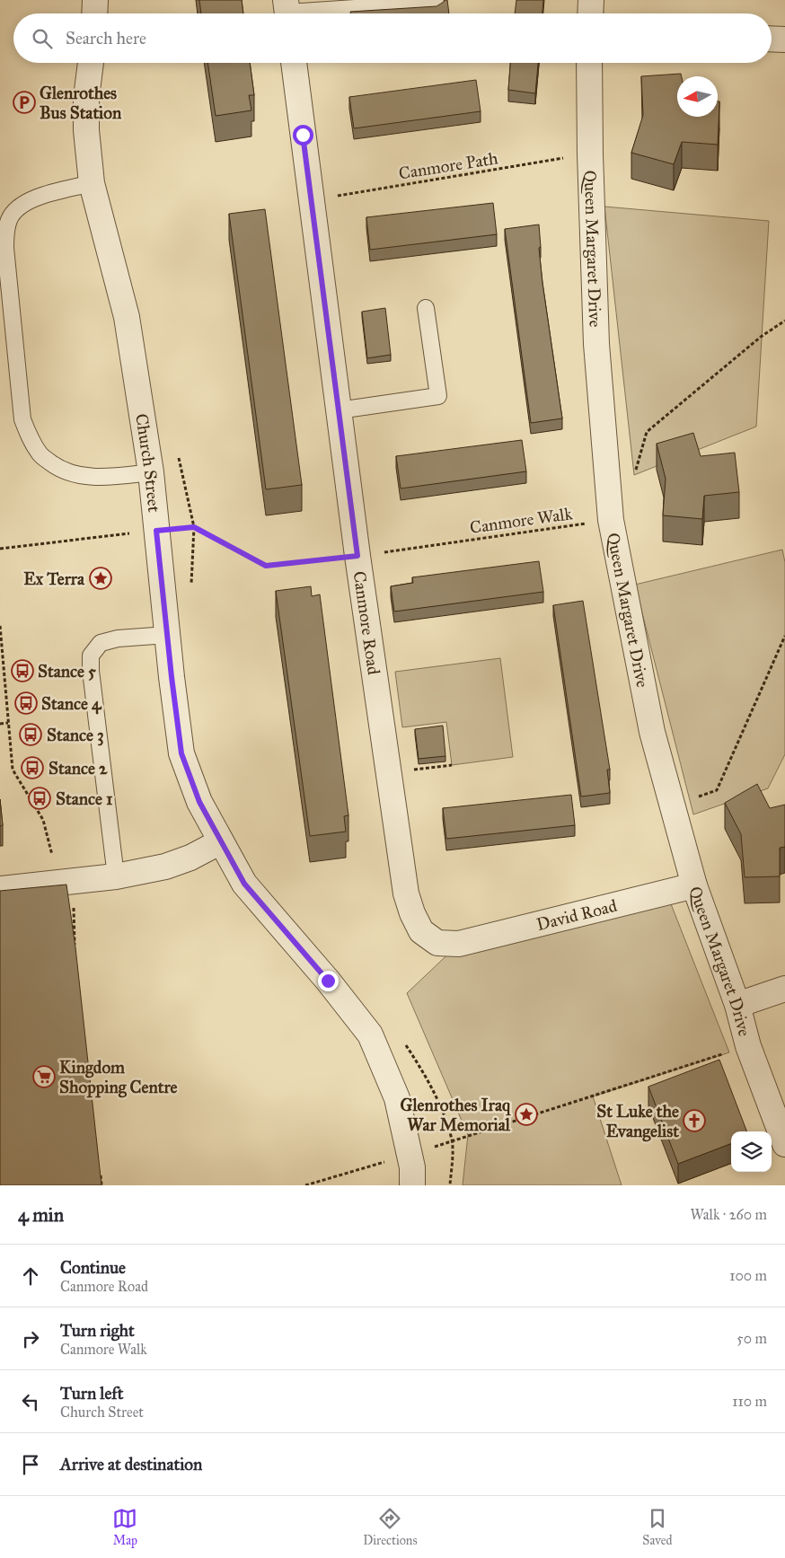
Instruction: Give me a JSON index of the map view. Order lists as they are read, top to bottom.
{
  "streets": {
    "street": [
      "Queen Margaret Drive",
      "Church Street",
      "Canmore Road",
      "David Road"
    ],
    "path": ["Canmore Path", "Canmore Walk"]
  },
  "crossings": [
    ["Canmore Path", "Queen Margaret Drive"],
    ["Canmore Path", "Canmore Road"],
    ["Queen Margaret Drive", "Canmore Walk"],
    ["Queen Margaret Drive", "David Road"],
    ["Canmore Walk", "Canmore Road"],
    ["Canmore Road", "David Road"]
  ],
  "places": {
    "parking": ["Glenrothes Bus Station"],
    "place": ["Ex Terra", "Glenrothes Iraq War Memorial"],
    "bus stop": [
      "Stance 5",
      "Stance 4",
      "Stance 3",
      "Stance 2",
      "Stance 1"
    ],
    "supermarket": ["Kingdom Shopping Centre"],
    "church": ["St Luke the Evangelist"]
  },
  "north": "left",
  "page": {
    "search": "Search here",
    "heading": ["4 min", "Walk · 260 m"],
    "list": [
      ["Continue", "Canmore Road", "100 m"],
      ["Turn right", "Canmore Walk", "50 m"],
      ["Turn left", "Church Street", "110 m"],
      "Arrive at destination"
    ],
    "nav": ["Map", "Directions", "Saved"]
  }
}
